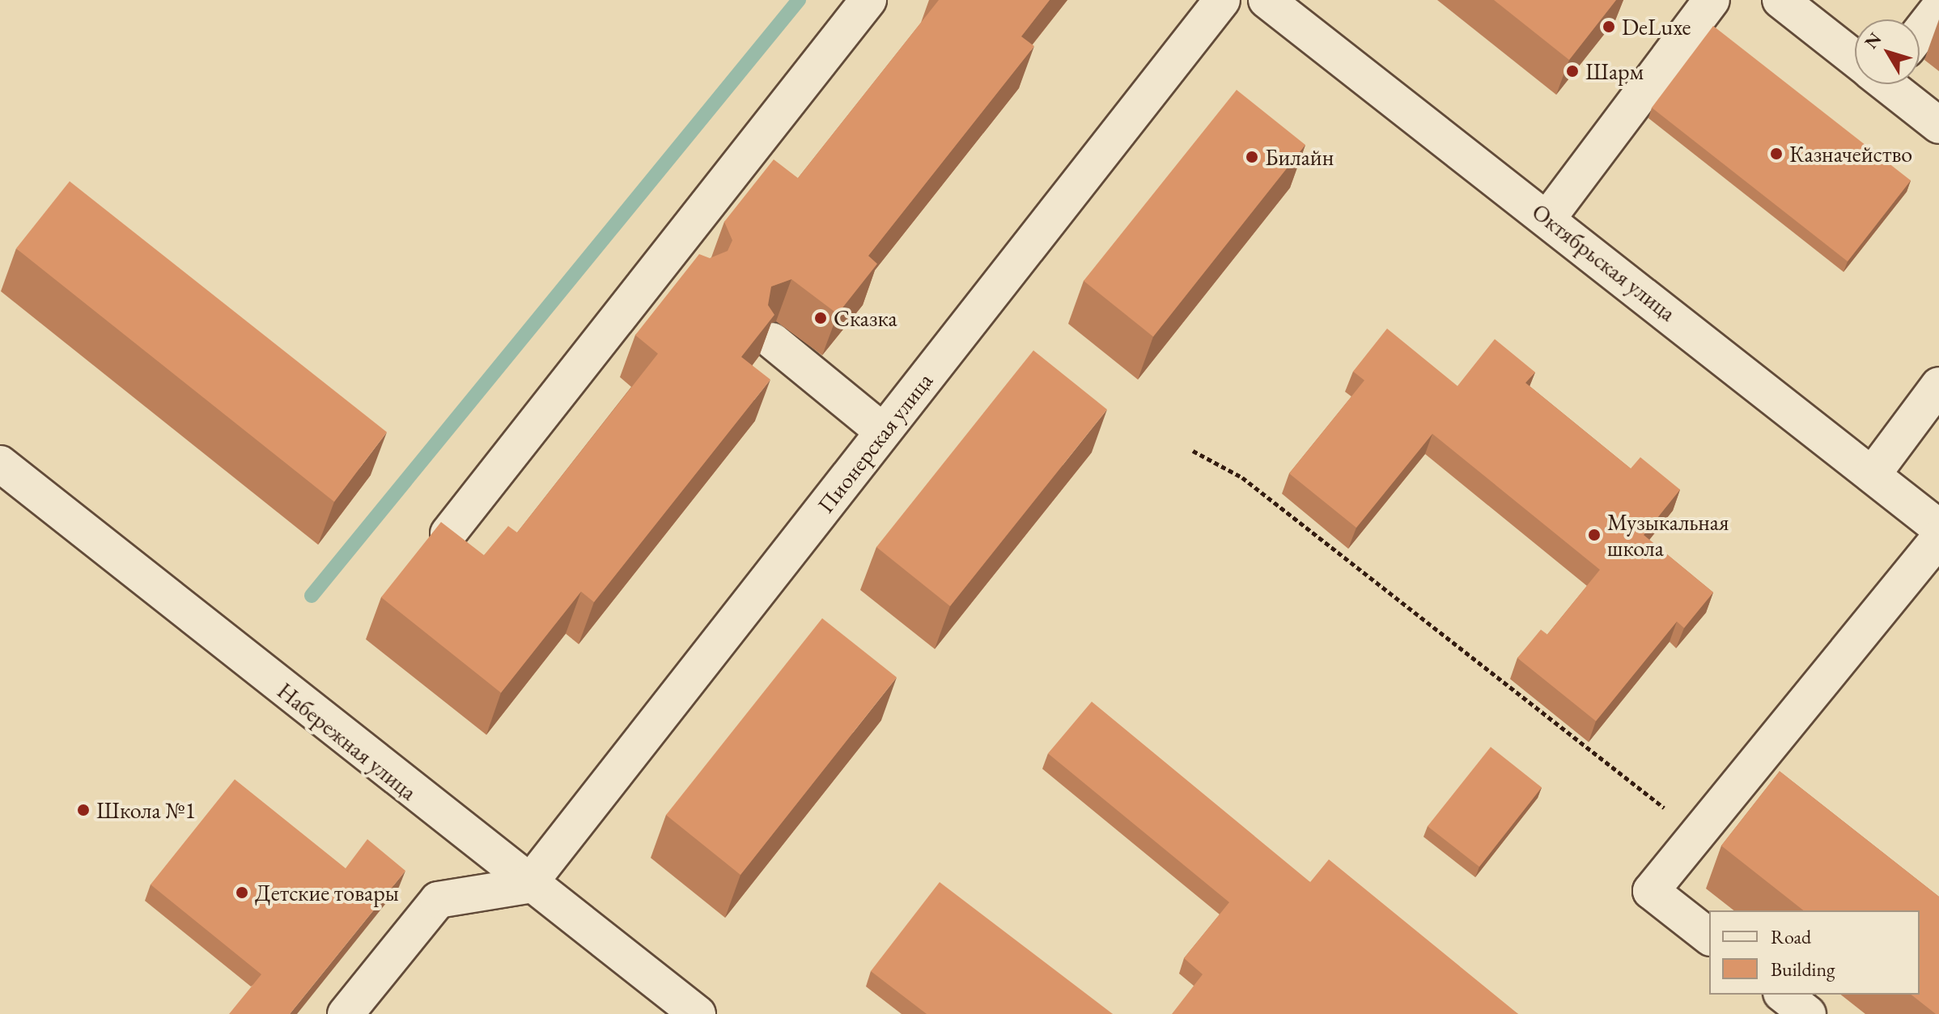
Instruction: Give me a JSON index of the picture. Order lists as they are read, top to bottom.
{
  "streets": {
    "street": ["Октябрьская улица", "Пионерская улица", "Набережная улица"]
  },
  "crossings": [
    ["Пионерская улица", "Набережная улица"]
  ],
  "places": [
    "DeLuxe",
    "Шарм",
    "Казначейство",
    "Билайн",
    "Сказка",
    "Музыкальная школа",
    "Школа №1",
    "Детские товары"
  ],
  "legend": ["Road", "Building"],
  "north": "top left"
}
